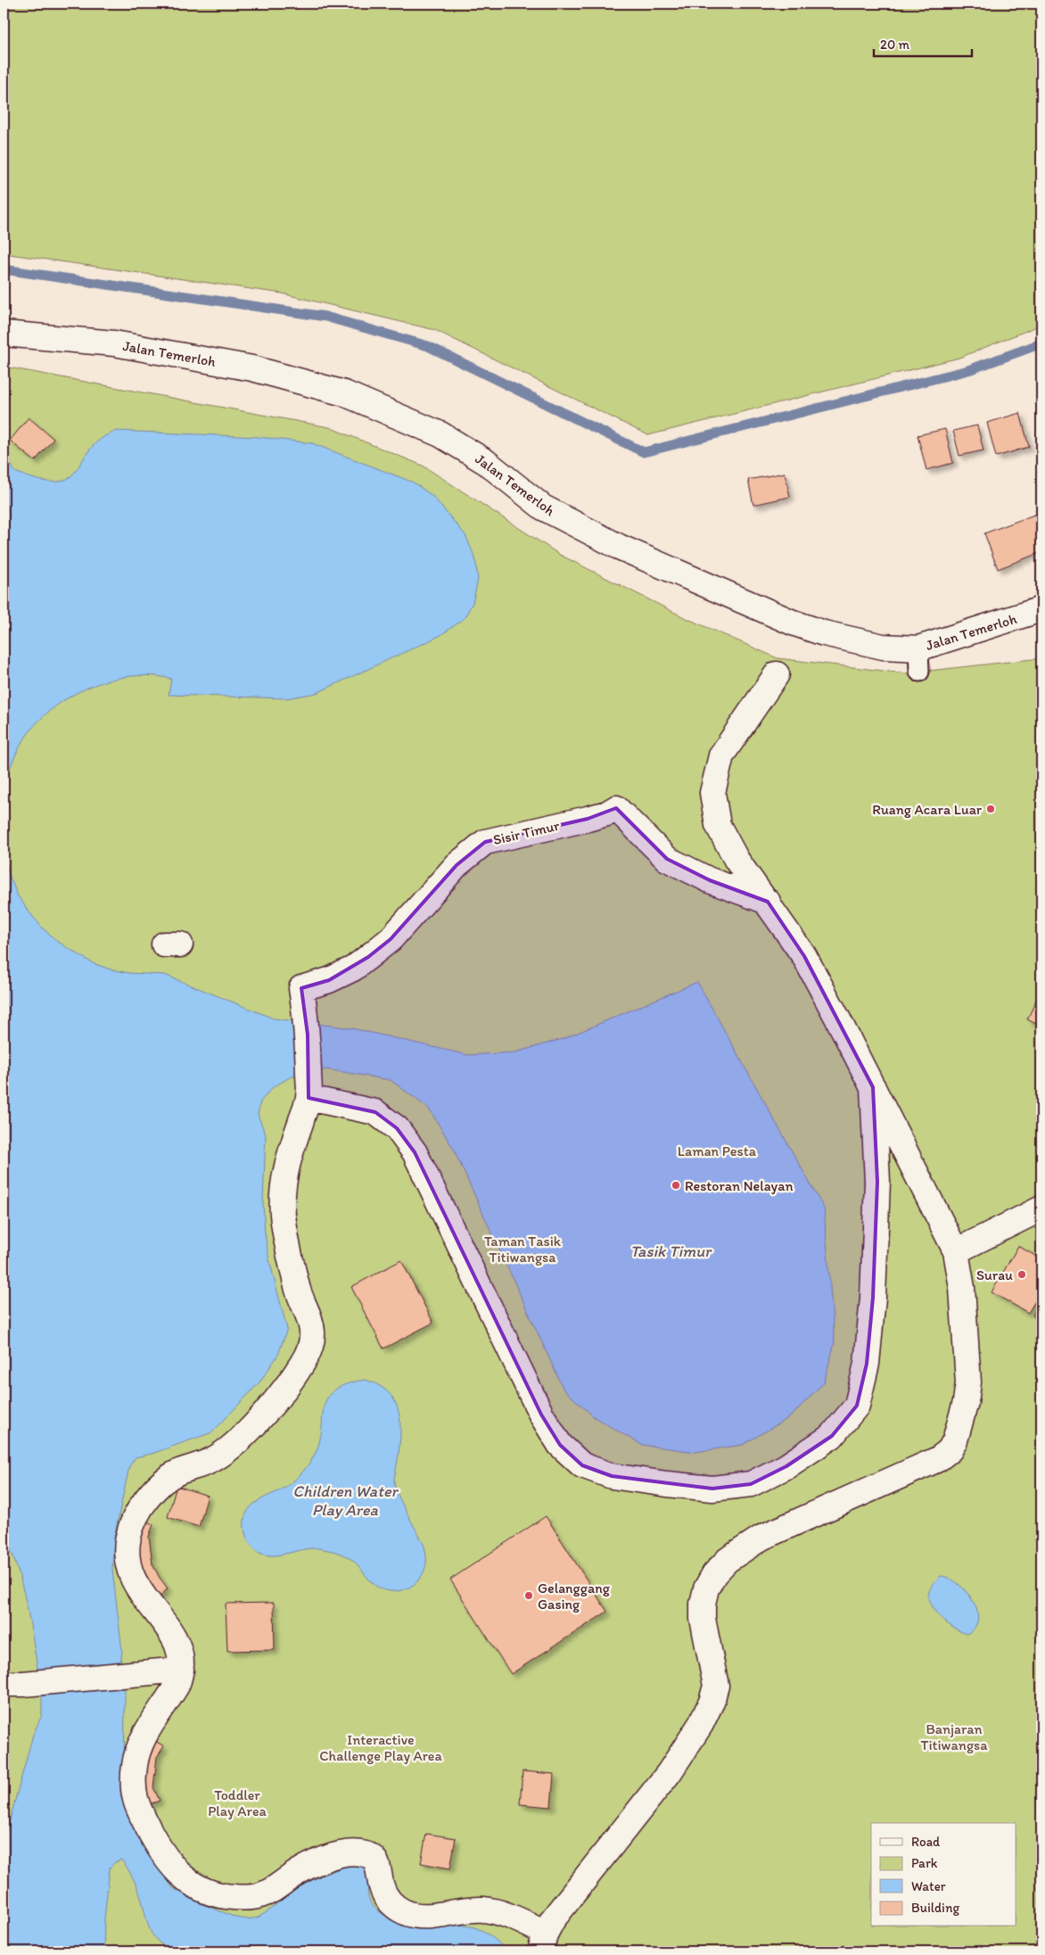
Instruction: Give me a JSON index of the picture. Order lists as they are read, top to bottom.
{
  "streets": {
    "street": ["Jalan Temerloh", "Sisir Timur"]
  },
  "water": ["Tasik Timur", "Children Water Play Area"],
  "parks": [
    "Laman Pesta",
    "Taman Tasik Titiwangsa",
    "Banjaran Titiwangsa",
    "Interactive Challenge Play Area",
    "Toddler Play Area"
  ],
  "places": [
    "Ruang Acara Luar",
    "Restoran Nelayan",
    "Surau",
    "Gelanggang Gasing"
  ],
  "legend": [
    "Road",
    "Park",
    "Water",
    "Building"
  ],
  "scale_bar": "20 m"
}
